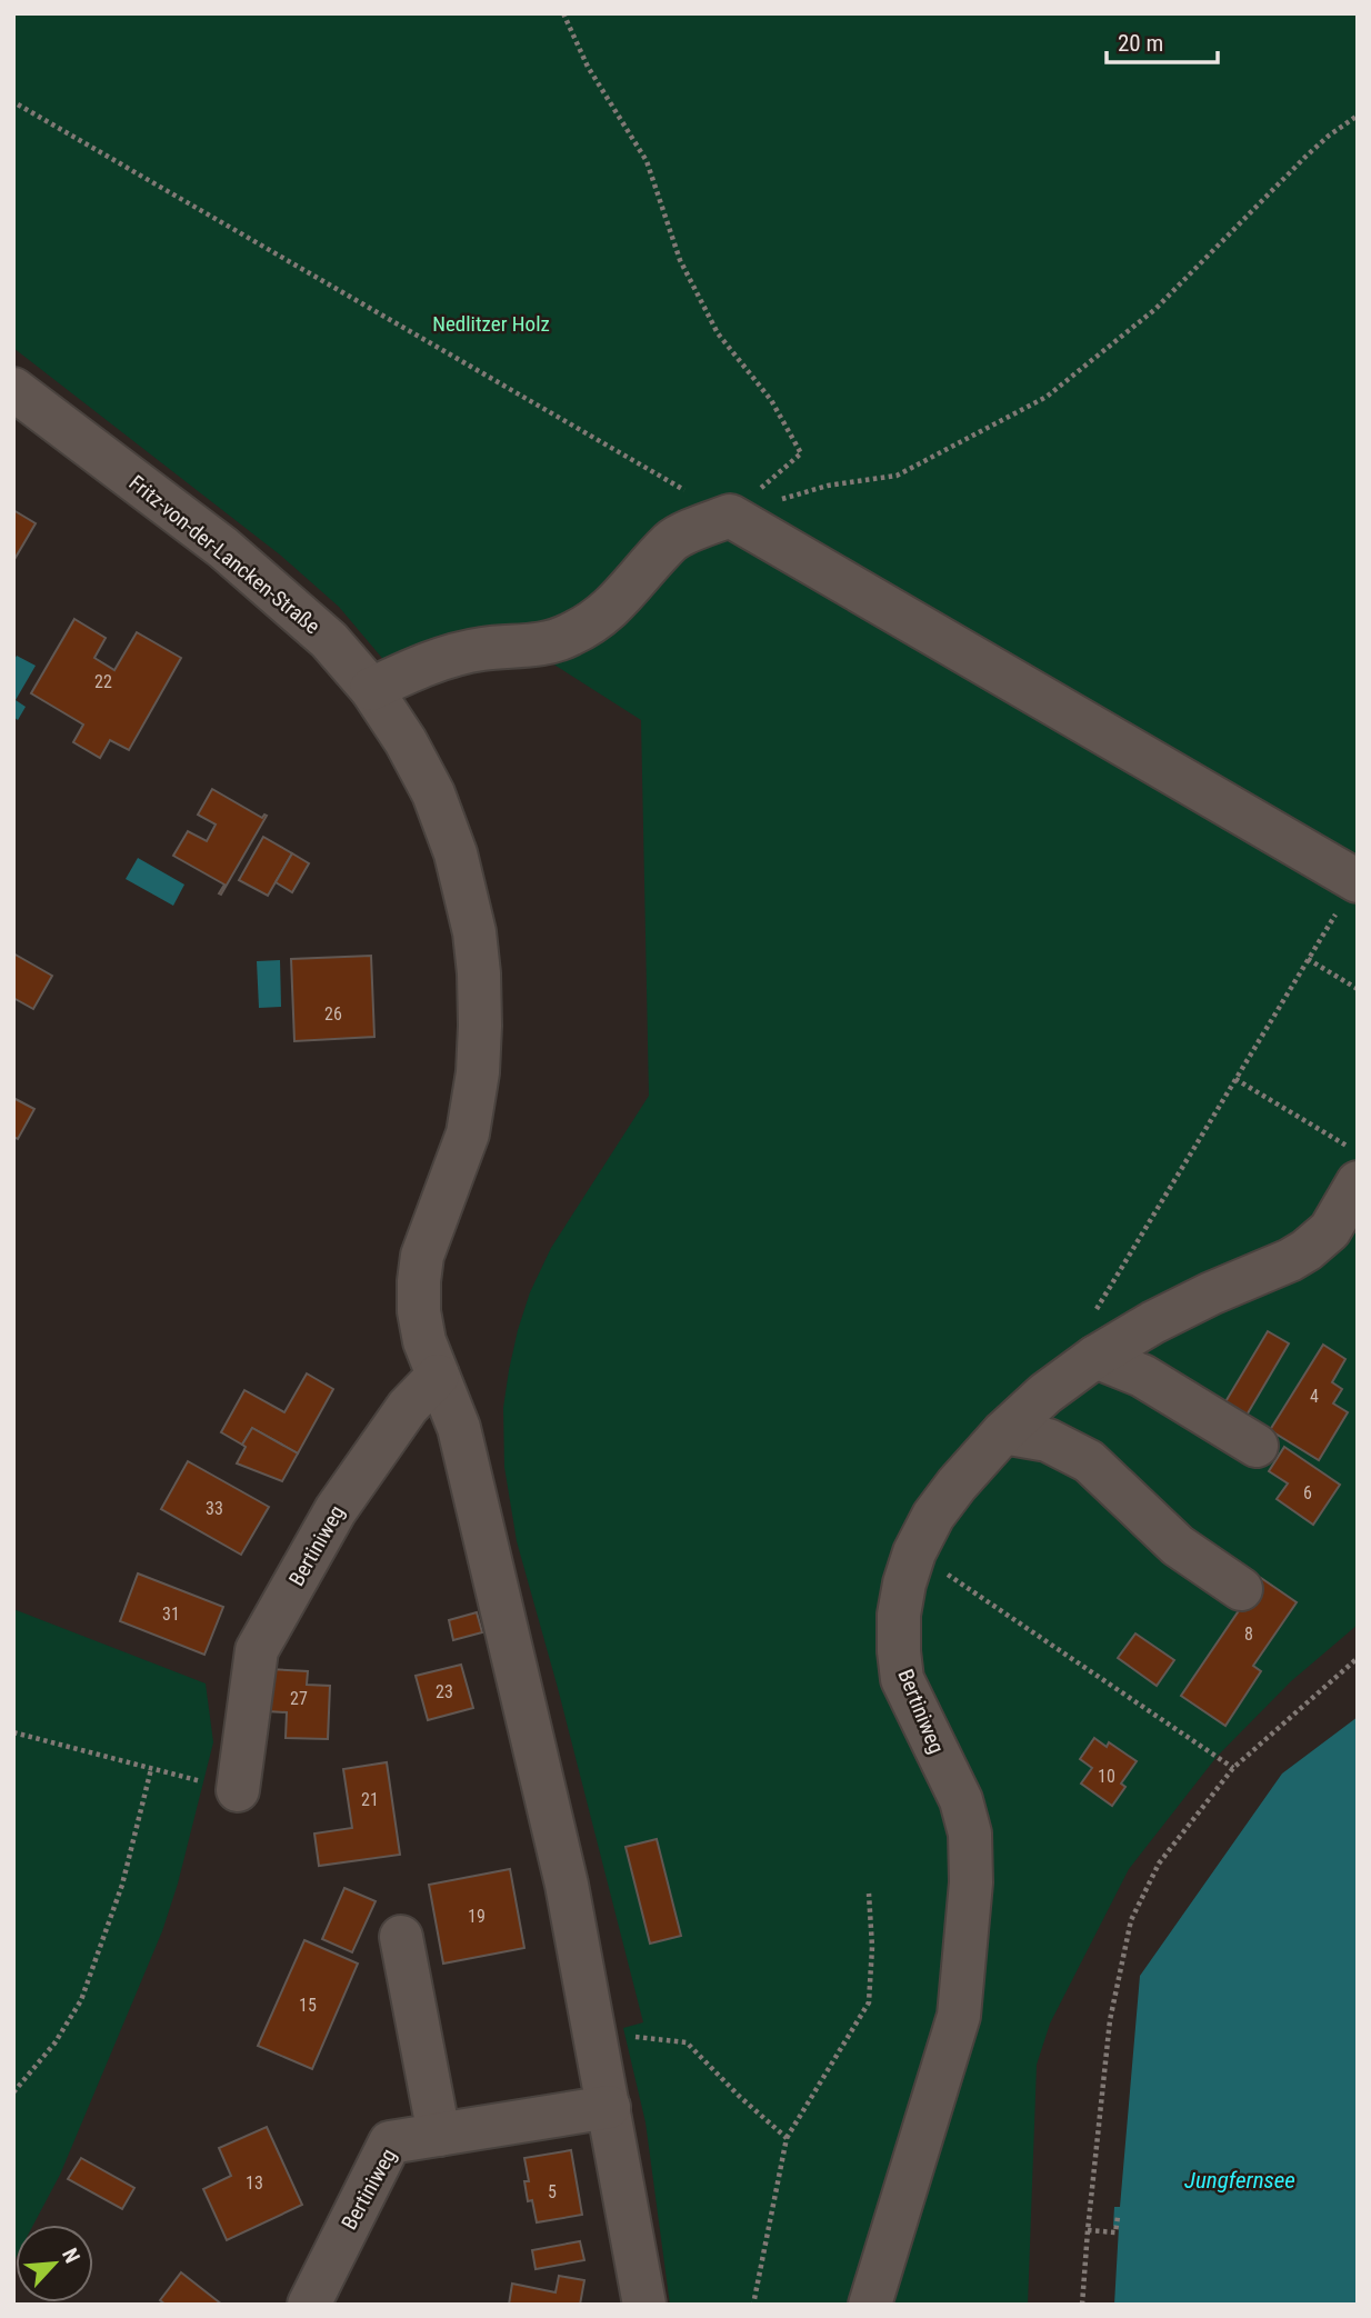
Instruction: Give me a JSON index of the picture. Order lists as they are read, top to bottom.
{
  "streets": {
    "street": ["Fritz-von-der-Lancken-Straße", "Bertiniweg"]
  },
  "crossings": [
    ["Fritz-von-der-Lancken-Straße", "Bertiniweg"]
  ],
  "water": ["Jungfernsee"],
  "parks": ["Nedlitzer Holz"],
  "house_numbers": [
    "22",
    "26",
    "4",
    "6",
    "33",
    "31",
    "8",
    "23",
    "27",
    "10",
    "21",
    "19",
    "15",
    "13",
    "5"
  ],
  "scale_bar": "20 m",
  "north": "top right"
}
